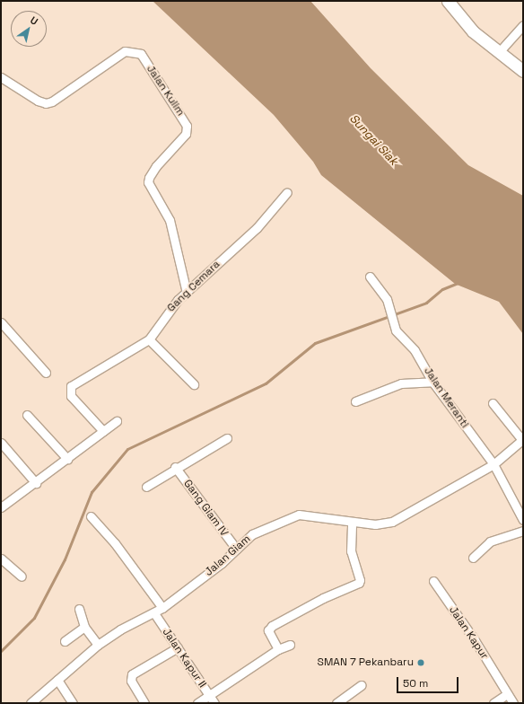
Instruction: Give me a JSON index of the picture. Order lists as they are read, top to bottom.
{
  "streets": {
    "street": [
      "Jalan Kulim",
      "Gang Cemara",
      "Jalan Meranti",
      "Gang Giam IV",
      "Jalan Giam",
      "Jalan Kapur",
      "Jalan Kapur II"
    ]
  },
  "crossings": [
    ["Jalan Kulim", "Gang Cemara"],
    ["Jalan Meranti", "Jalan Giam"],
    ["Gang Giam IV", "Jalan Giam"],
    ["Jalan Giam", "Jalan Kapur II"]
  ],
  "water": ["Sungai Siak"],
  "places": ["SMAN 7 Pekanbaru"],
  "scale_bar": "50 m",
  "north": "top right"
}
